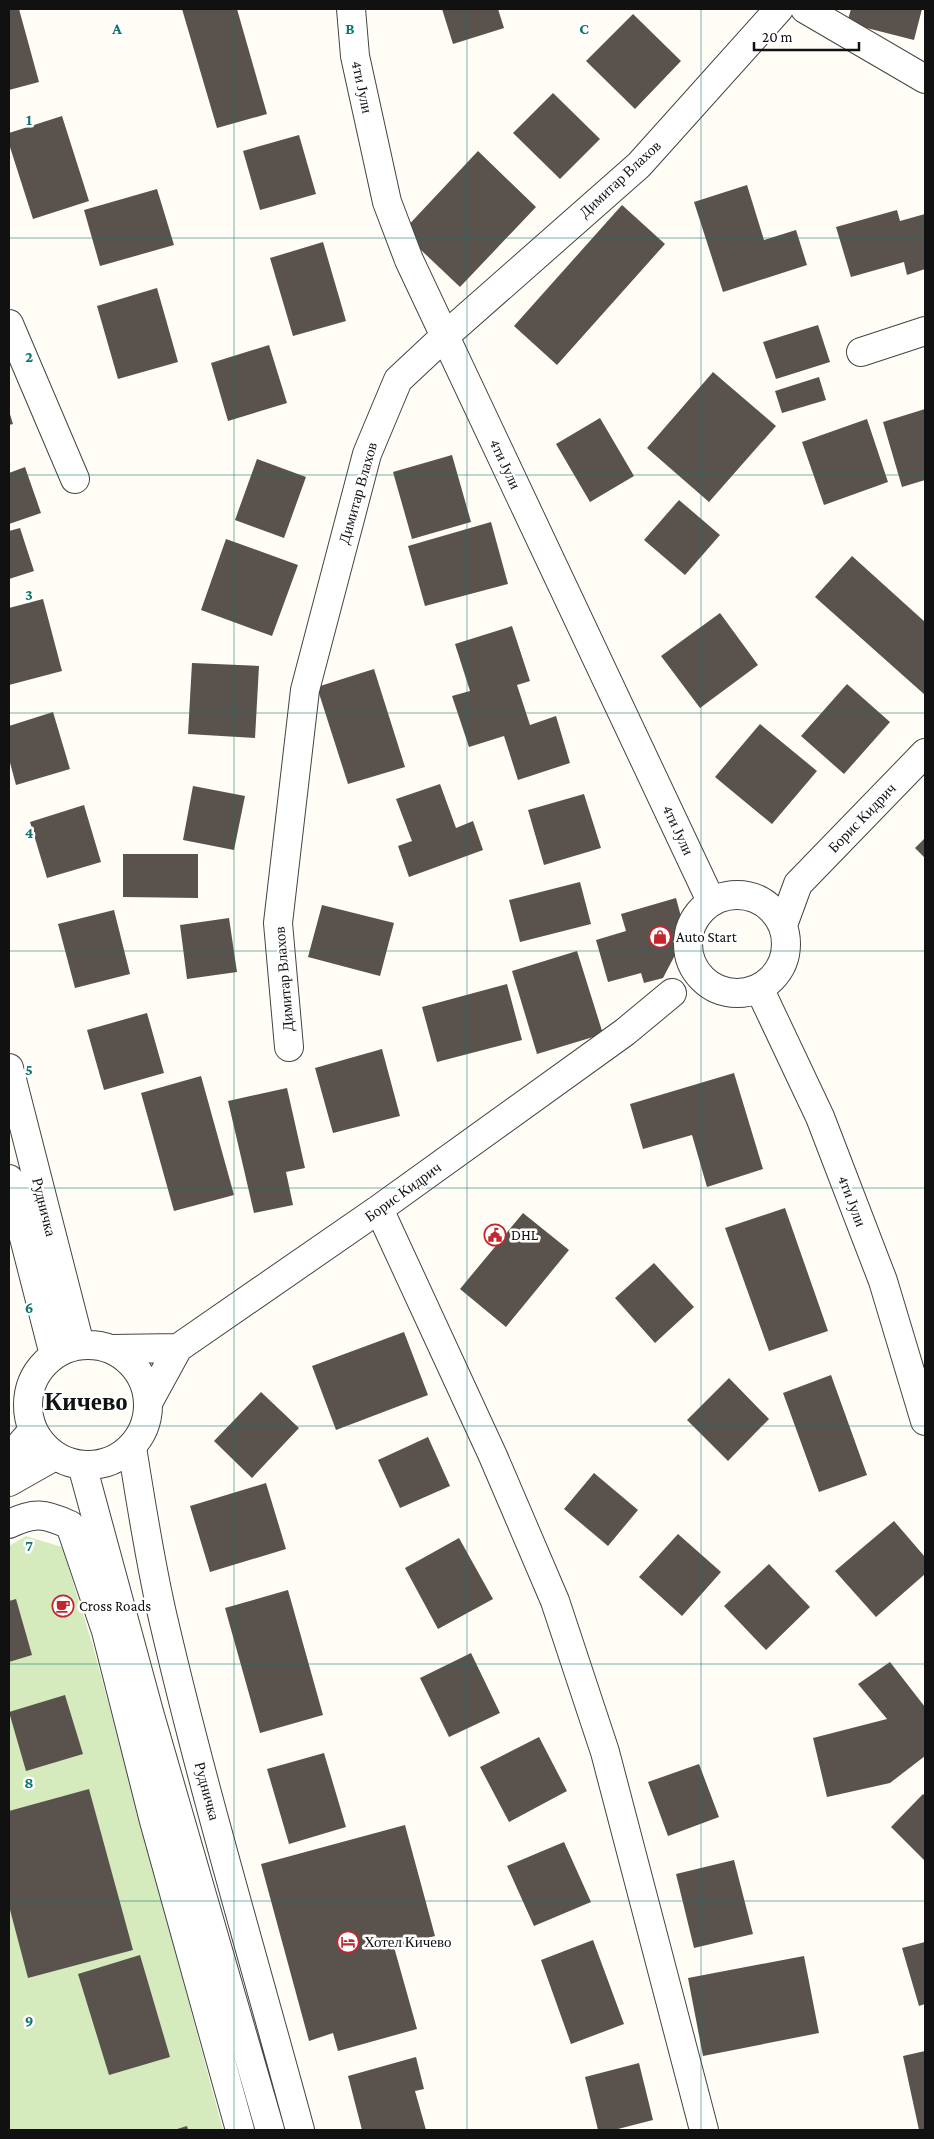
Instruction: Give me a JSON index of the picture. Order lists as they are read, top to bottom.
{
  "streets": {
    "street": [
      "4ти Јули",
      "Димитар Влахов",
      "Борис Кидрич",
      "Рудничка"
    ]
  },
  "crossings": [
    ["4ти Јули", "Димитар Влахов"],
    ["Борис Кидрич", "Рудничка"]
  ],
  "districts": ["Кичево"],
  "places": {
    "shop": ["Auto Start"],
    "public building": ["DHL"],
    "cafe": ["Cross Roads"],
    "hotel": ["Хотел Кичево"]
  },
  "scale_bar": "20 m",
  "grid": {
    "columns": ["A", "B", "C"],
    "rows": [
      "1",
      "2",
      "3",
      "4",
      "5",
      "6",
      "7",
      "8",
      "9"
    ]
  }
}
